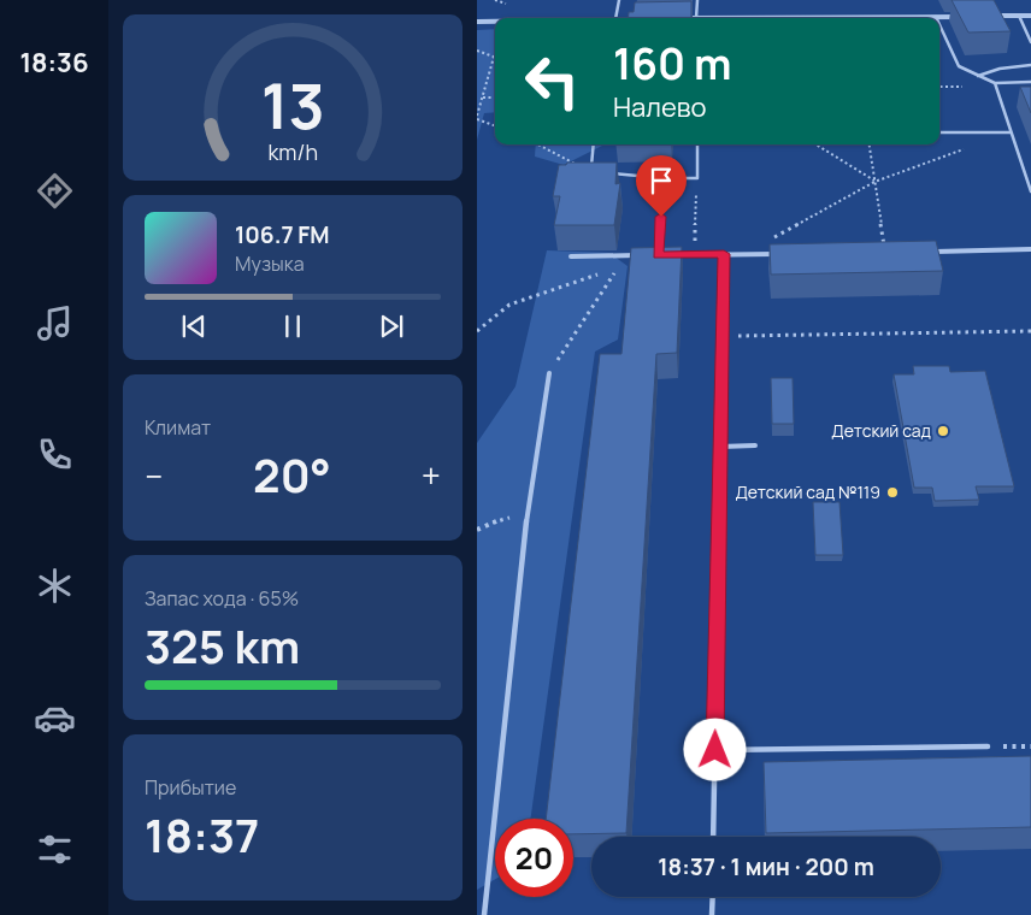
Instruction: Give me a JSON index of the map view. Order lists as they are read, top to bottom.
{
  "places": ["Детский сад", "Детский сад №119"],
  "page": {
    "tabs": "18:36",
    "turn": ["160 m", "Налево"],
    "song": ["106.7 FM", "Музыка"],
    "tile": [
      "Климат",
      ["Запас хода · 65%", "325 km"],
      ["Прибытие", "18:37"]
    ],
    "heat": ["−", "20°", "+"],
    "limit": "20",
    "trip": "18:37 · 1 мин · 200 m",
    "gauge": ["13", "km/h"]
  }
}
